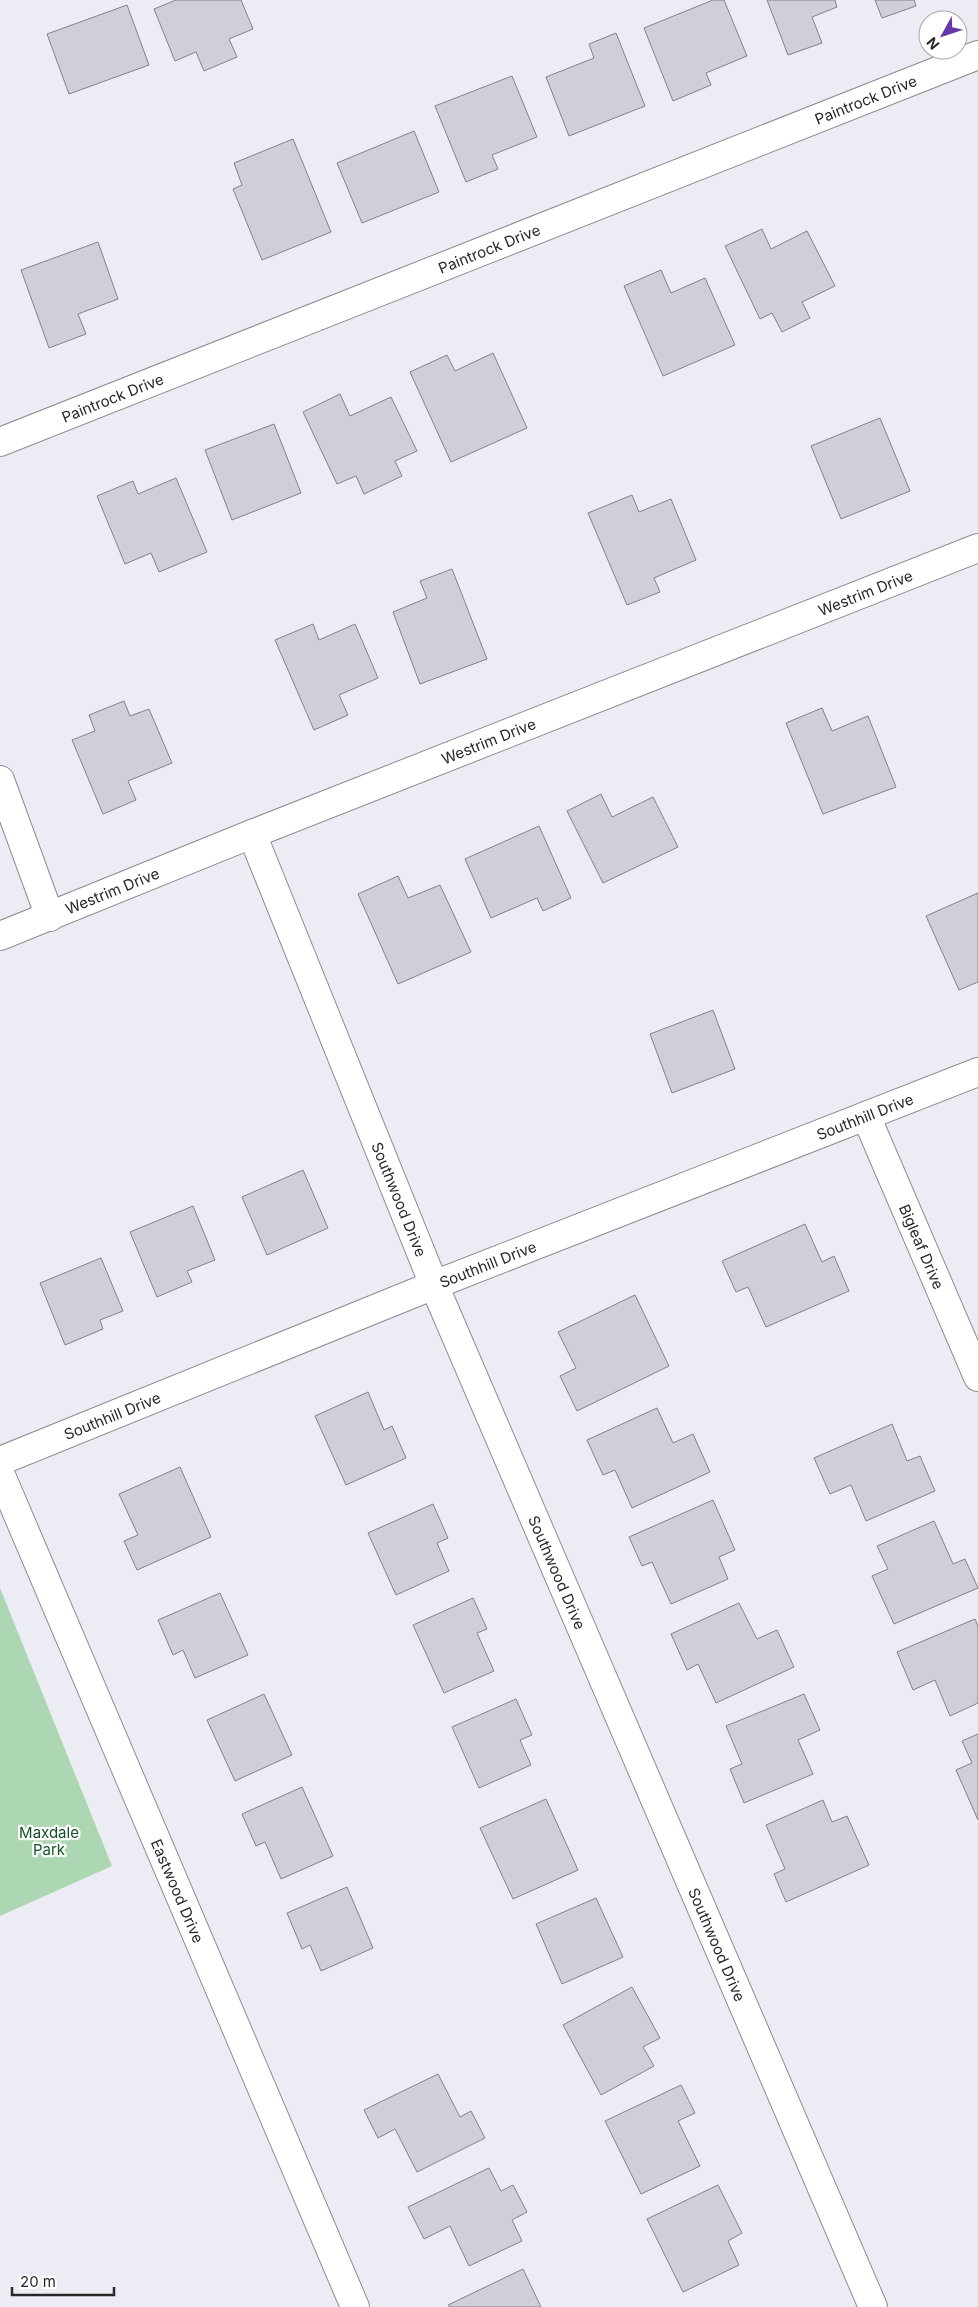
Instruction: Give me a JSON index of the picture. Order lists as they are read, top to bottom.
{
  "streets": {
    "street": [
      "Paintrock Drive",
      "Westrim Drive",
      "Southhill Drive",
      "Southwood Drive",
      "Bigleaf Drive",
      "Eastwood Drive"
    ]
  },
  "crossings": [
    ["Westrim Drive", "Southwood Drive"],
    ["Southhill Drive", "Southwood Drive"],
    ["Southhill Drive", "Bigleaf Drive"]
  ],
  "parks": ["Maxdale Park"],
  "scale_bar": "20 m",
  "north": "bottom left"
}
